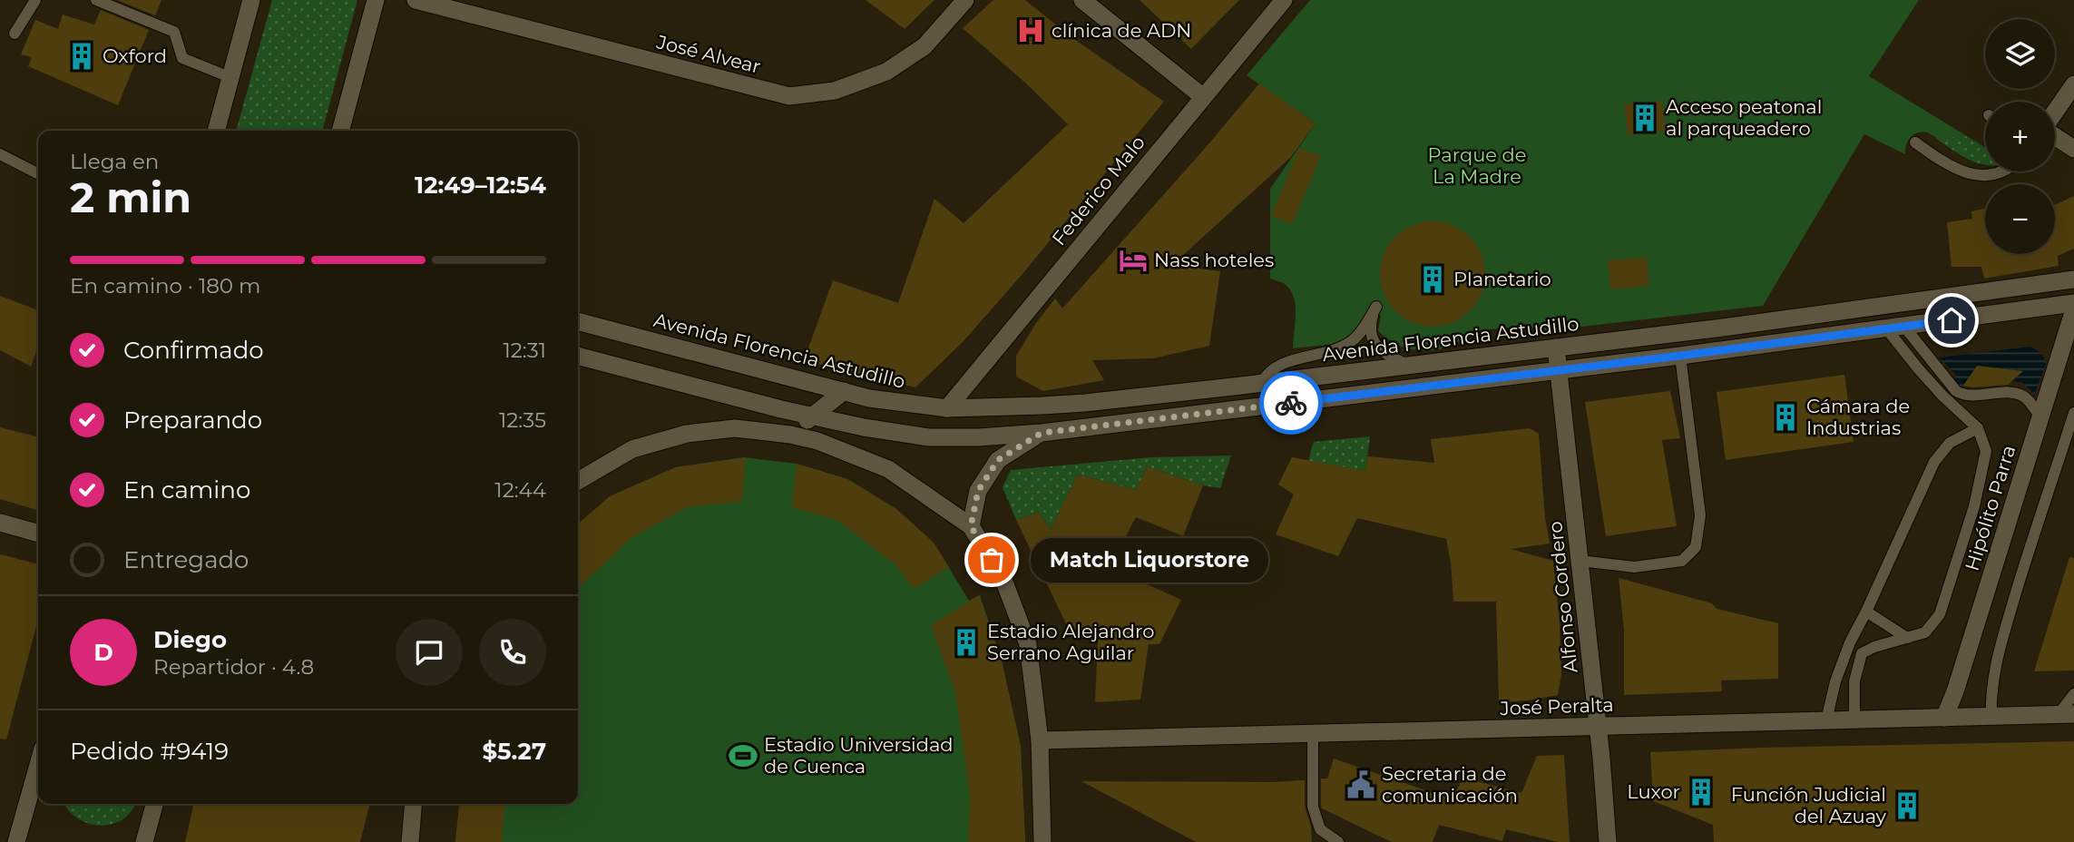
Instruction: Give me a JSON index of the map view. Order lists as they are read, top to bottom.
{
  "streets": {
    "main road": [
      "José Alvear",
      "Federico Malo",
      "Avenida Florencia Astudillo",
      "Hipólito Parra",
      "Alfonso Cordero",
      "José Peralta"
    ]
  },
  "crossings": [
    ["Federico Malo", "Avenida Florencia Astudillo"],
    ["Avenida Florencia Astudillo", "Alfonso Cordero"],
    ["Hipólito Parra", "José Peralta"],
    ["Alfonso Cordero", "José Peralta"]
  ],
  "parks": ["Parque de La Madre"],
  "places": {
    "hospital": ["clínica de ADN"],
    "building": [
      "Oxford",
      "Acceso peatonal al parqueadero",
      "Planetario",
      "Cámara de Industrias",
      "Estadio Alejandro Serrano Aguilar",
      "Luxor",
      "Función Judicial del Azuay"
    ],
    "hotel": ["Nass hoteles"],
    "other": ["Match Liquorstore"],
    "sports": ["Estadio Universidad de Cuenca"],
    "public building": ["Secretaria de comunicación"]
  },
  "page": {
    "map_buttons": ["+", "−"],
    "heading": ["2 min", "Llega en", "12:49–12:54"],
    "panel": [
      "Diego",
      "Repartidor · 4.8",
      "Pedido #9419",
      "$5.27"
    ],
    "bar": "En camino · 180 m",
    "list": [
      ["Confirmado", "12:31"],
      ["Preparando", "12:35"],
      ["En camino", "12:44"],
      "Entregado"
    ],
    "bubble": "Match Liquorstore",
    "round": "D"
  }
}
